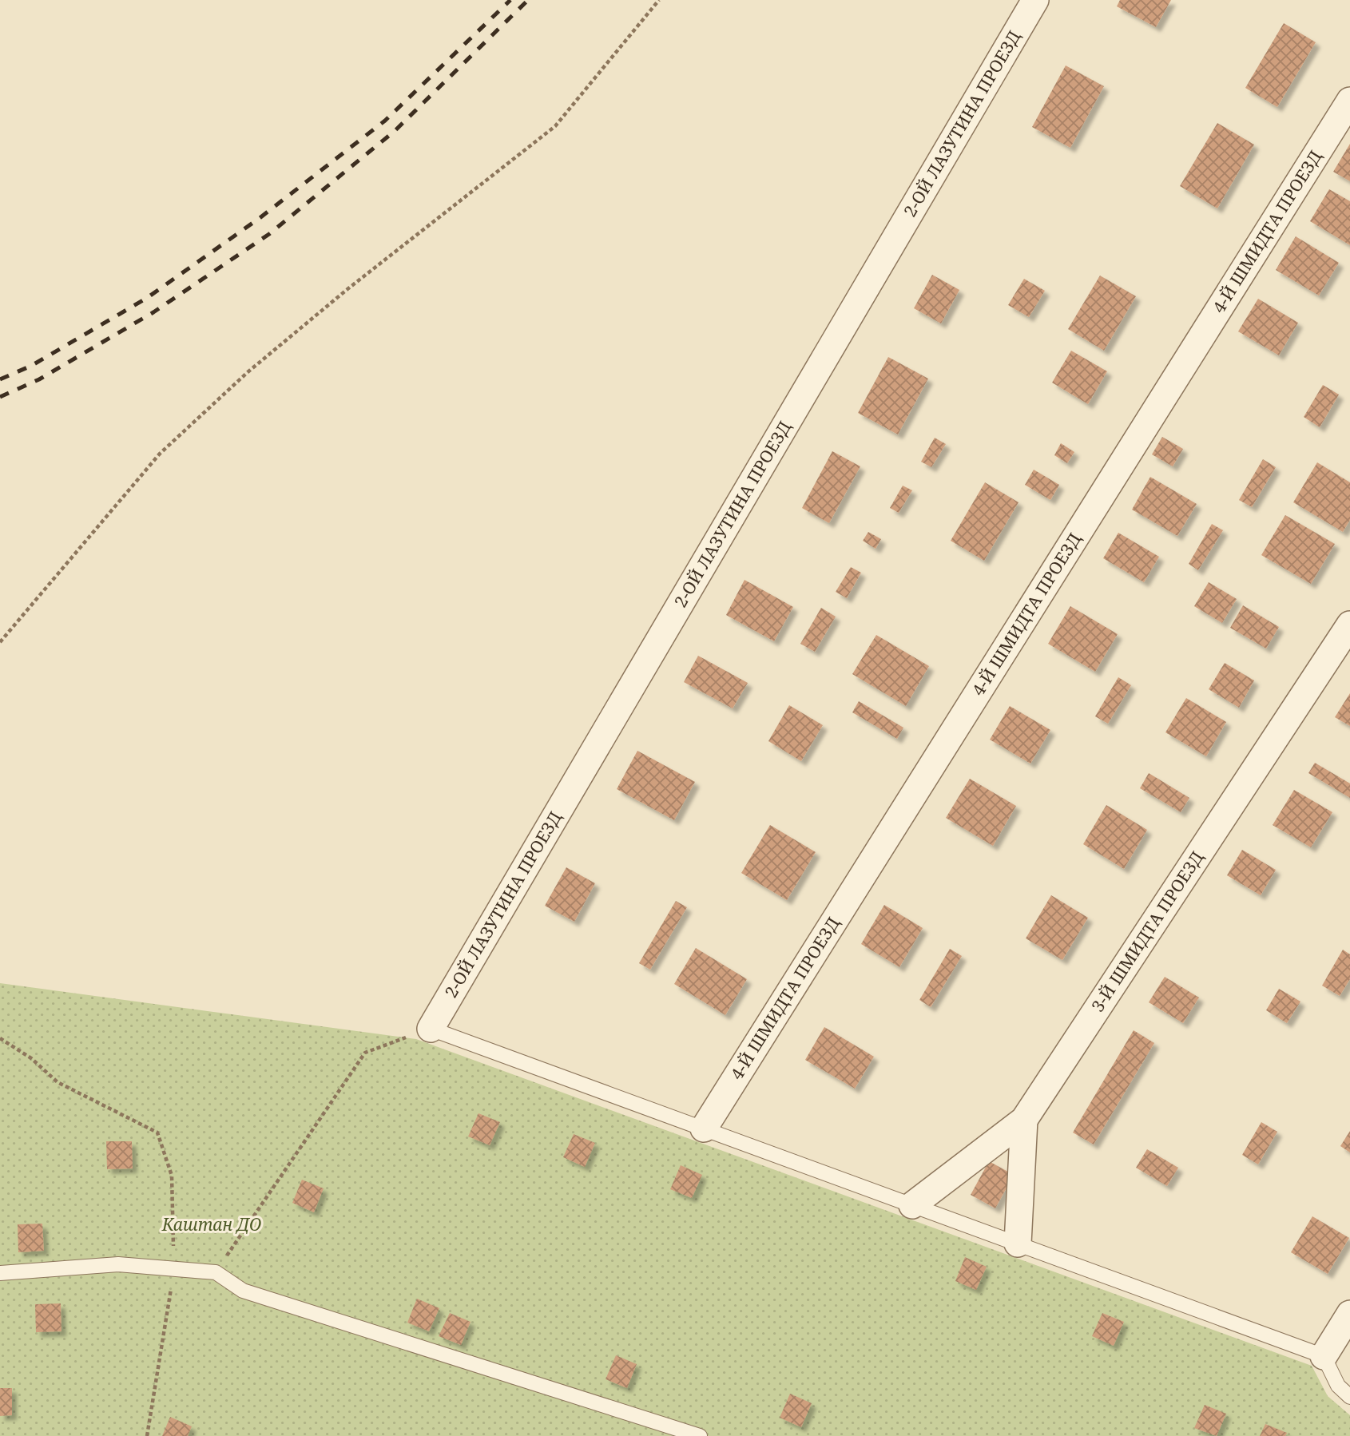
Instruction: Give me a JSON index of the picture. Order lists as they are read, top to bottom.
{
  "streets": {
    "street": ["2-ОЙ ЛАЗУТИНА ПРОЕЗД", "4-Й ШМИДТА ПРОЕЗД", "3-Й ШМИДТА ПРОЕЗД"]
  },
  "parks": ["Каштан ДО"]
}
